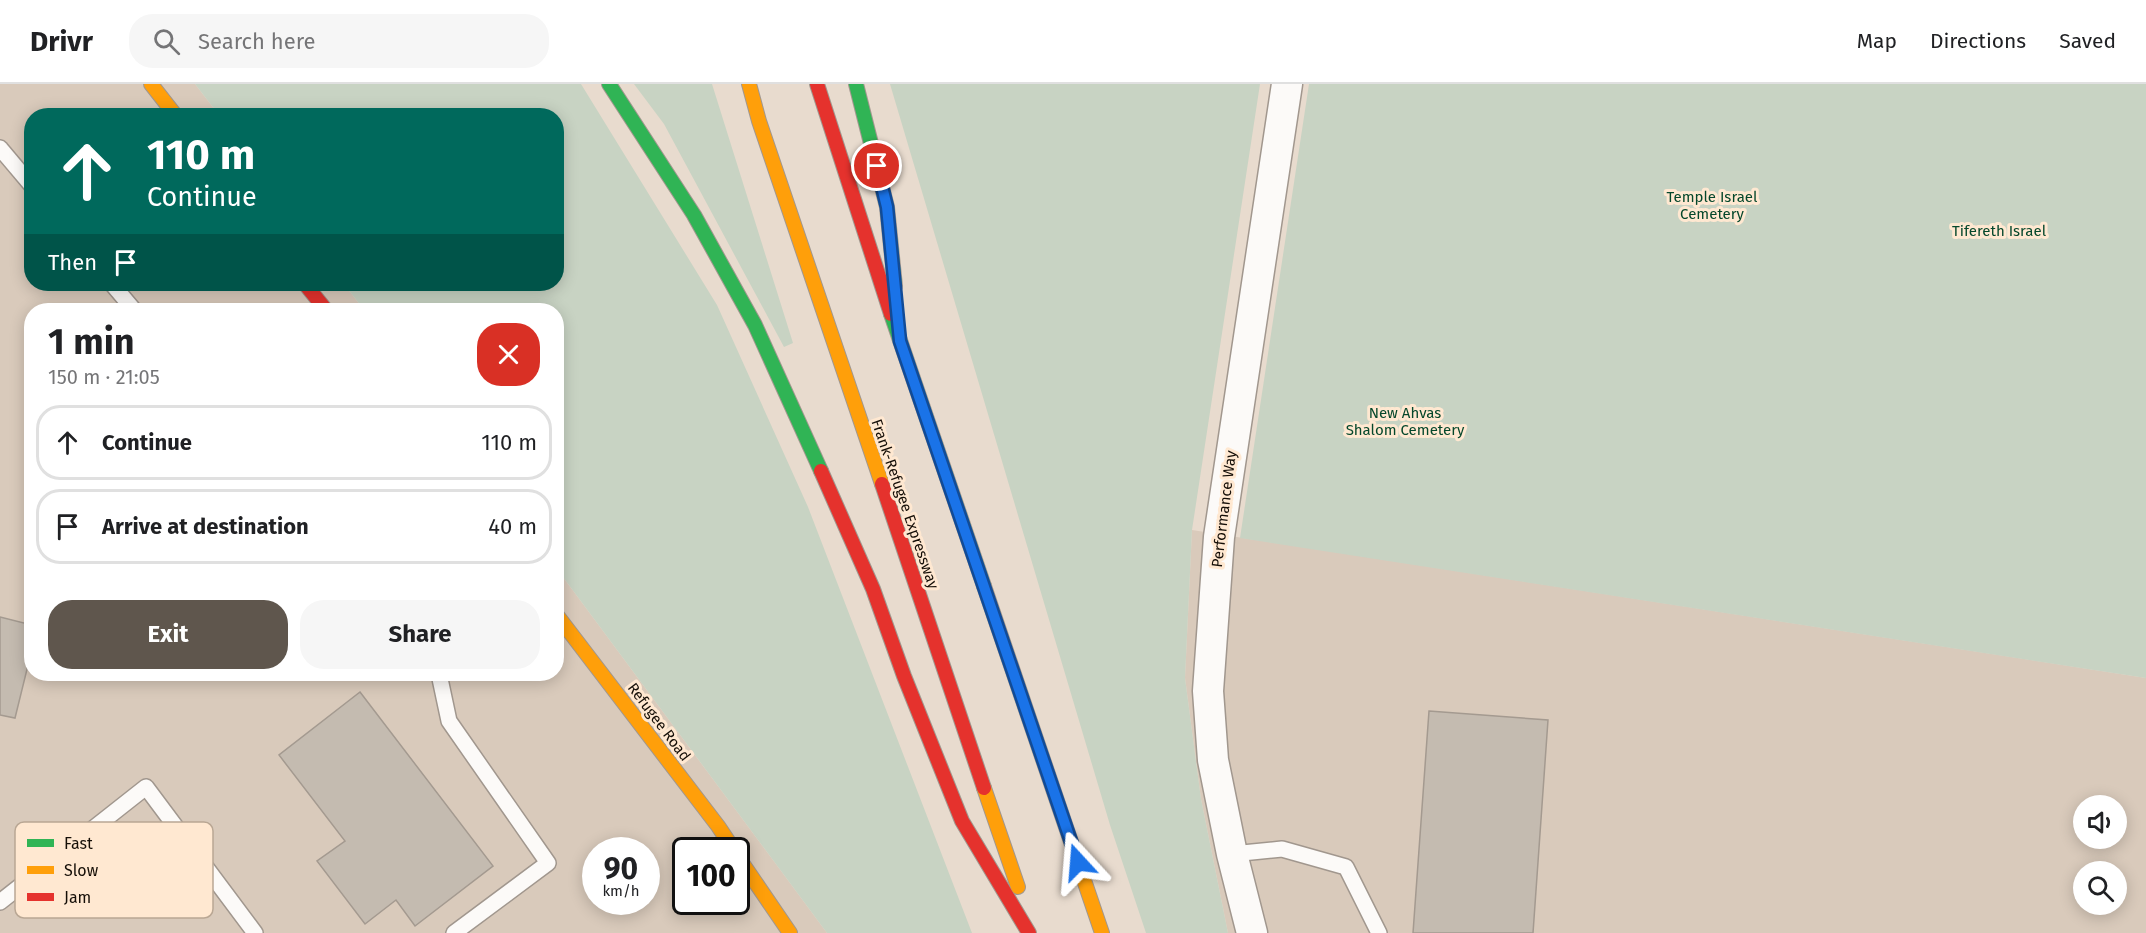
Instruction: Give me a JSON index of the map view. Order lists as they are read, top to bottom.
{
  "streets": {
    "main road": ["Frank-Refugee Expressway", "Refugee Road"],
    "street": ["Performance Way"]
  },
  "parks": ["Temple Israel Cemetery", "Tifereth Israel", "New Ahvas Shalom Cemetery"],
  "legend": ["Fast", "Slow", "Jam"],
  "page": {
    "header": "Drivr",
    "search": "Search here",
    "nav": ["Map", "Directions", "Saved"],
    "turn": ["110 m", "Continue"],
    "then": "Then",
    "heading": ["1 min", "150 m · 21:05"],
    "list": [
      {
        "name": "Continue",
        "value": "110 m"
      },
      {
        "name": "Arrive at destination",
        "value": "40 m"
      }
    ],
    "buttons": ["Exit", "Share"],
    "speed": "90 km/h",
    "limit": "100"
  }
}
